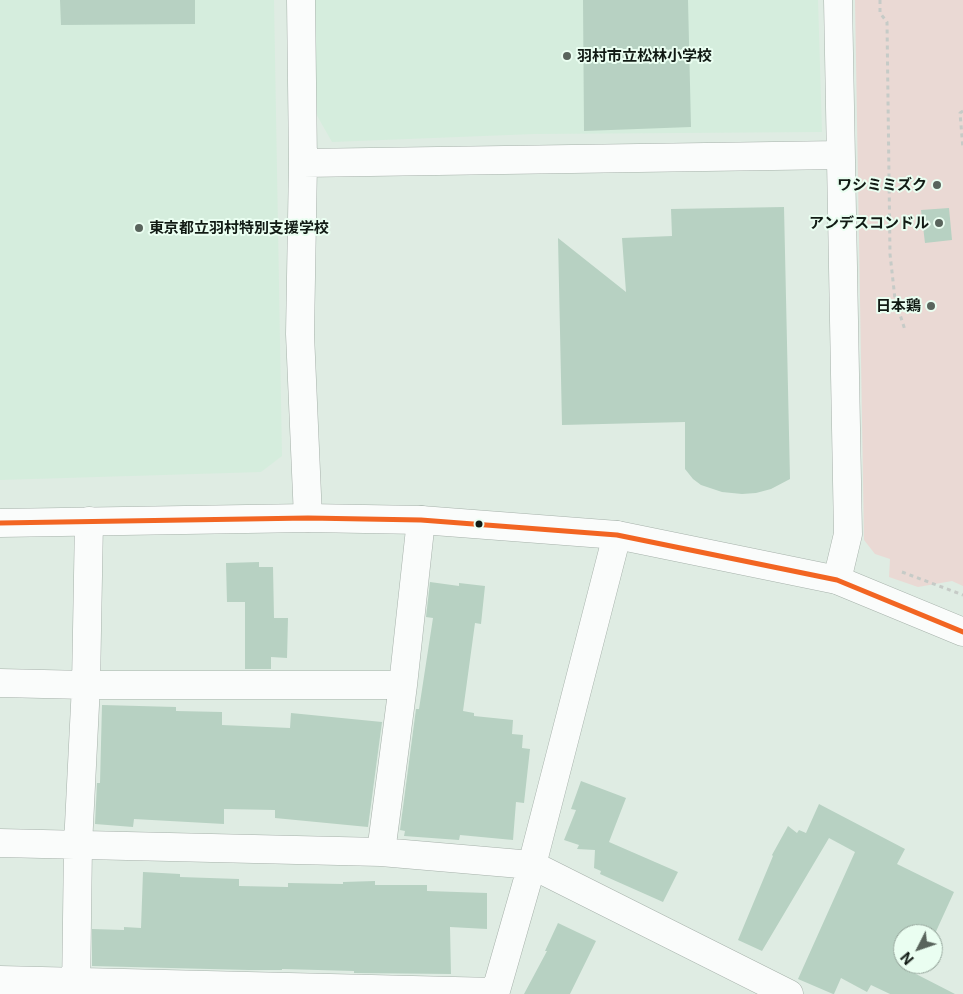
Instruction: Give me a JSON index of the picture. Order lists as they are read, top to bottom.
{
  "places": [
    "羽村市立松林小学校",
    "ワシミミズク",
    "アンデスコンドル",
    "東京都立羽村特別支援学校",
    "日本鶏"
  ],
  "north": "bottom left"
}
